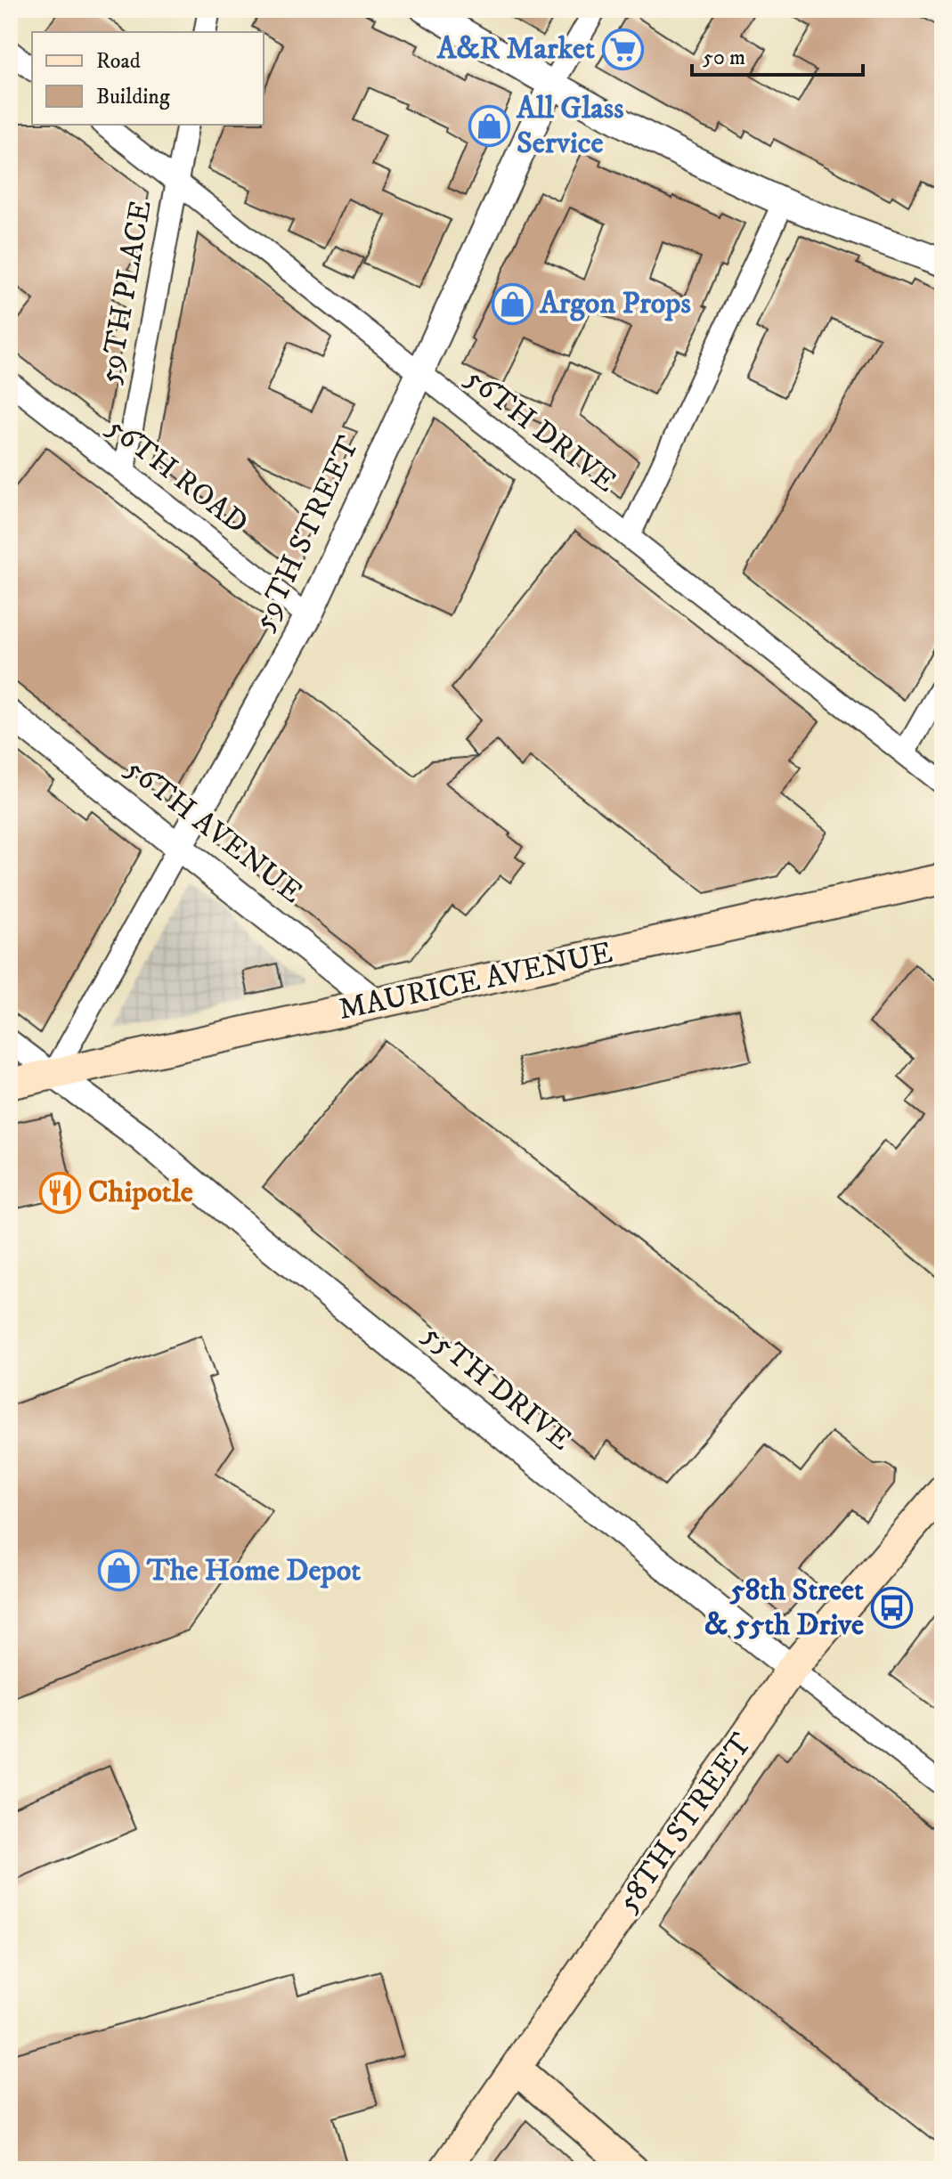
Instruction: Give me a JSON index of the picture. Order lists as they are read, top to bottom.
{
  "streets": {
    "main road": ["MAURICE AVENUE", "58TH STREET"],
    "street": [
      "59TH PLACE",
      "56TH DRIVE",
      "56TH ROAD",
      "59TH STREET",
      "56TH AVENUE",
      "55TH DRIVE"
    ]
  },
  "crossings": [
    ["59TH PLACE", "56TH DRIVE"],
    ["59TH PLACE", "56TH ROAD"],
    ["56TH DRIVE", "59TH STREET"],
    ["56TH ROAD", "59TH STREET"],
    ["59TH STREET", "56TH AVENUE"],
    ["59TH STREET", "MAURICE AVENUE"],
    ["59TH STREET", "55TH DRIVE"],
    ["56TH AVENUE", "MAURICE AVENUE"],
    ["MAURICE AVENUE", "55TH DRIVE"],
    ["55TH DRIVE", "58TH STREET"]
  ],
  "places": {
    "supermarket": ["A&R Market"],
    "shop": ["All Glass Service", "Argon Props", "The Home Depot"],
    "restaurant": ["Chipotle"],
    "bus stop": ["58th Street & 55th Drive"]
  },
  "legend": ["Road", "Building"],
  "scale_bar": "50 m"
}
